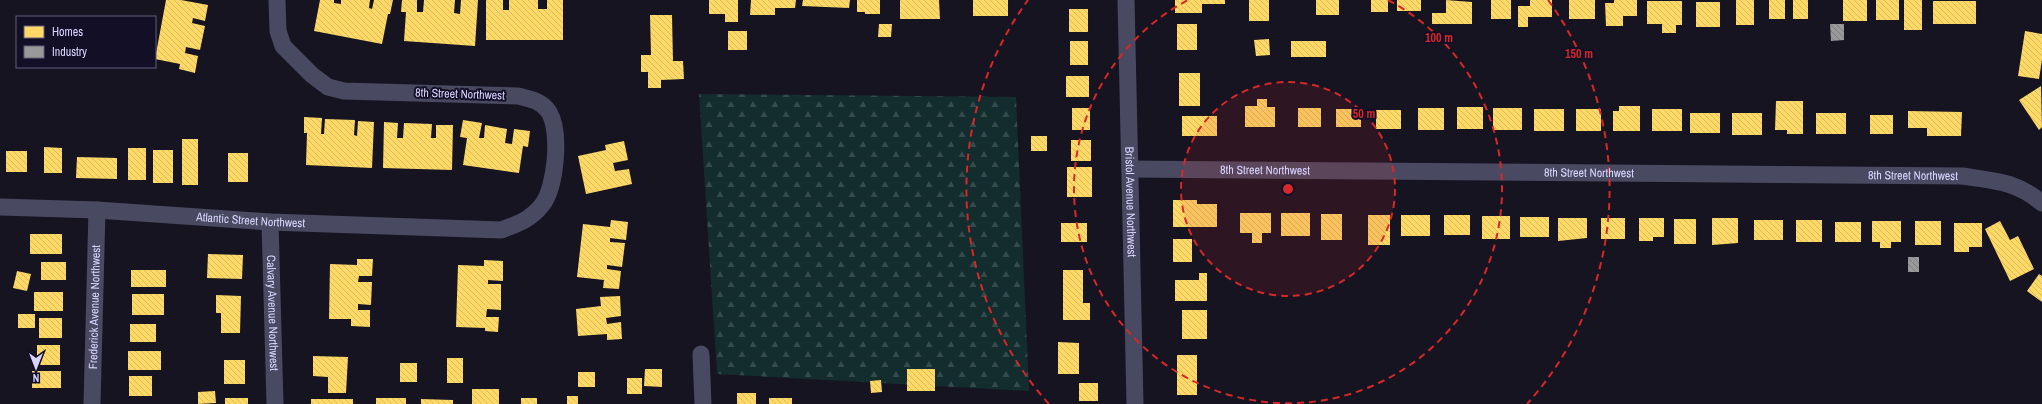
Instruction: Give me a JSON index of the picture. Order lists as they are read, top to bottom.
{
  "streets": {
    "street": [
      "8th Street Northwest",
      "Bristol Avenue Northwest",
      "Atlantic Street Northwest",
      "Frederick Avenue Northwest",
      "Calvary Avenue Northwest"
    ]
  },
  "crossings": [
    ["8th Street Northwest", "Bristol Avenue Northwest"],
    ["8th Street Northwest", "Atlantic Street Northwest"],
    ["Atlantic Street Northwest", "Frederick Avenue Northwest"],
    ["Atlantic Street Northwest", "Calvary Avenue Northwest"]
  ],
  "legend": ["Homes", "Industry"],
  "north": "bottom",
  "rings": ["100 m", "150 m", "50 m"]
}
